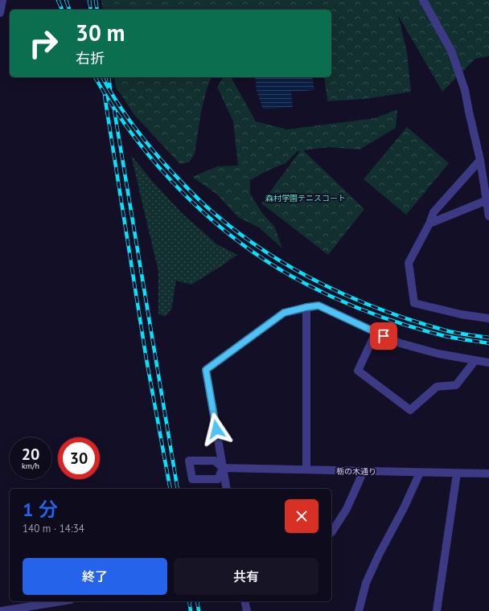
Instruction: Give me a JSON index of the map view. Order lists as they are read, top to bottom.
{
  "streets": {
    "street": ["栃の木通り"]
  },
  "parks": ["森村学園テニスコート"],
  "page": {
    "turn": ["30 m", "右折"],
    "speed": "20 km/h",
    "limit": "30",
    "heading": ["1 分", "140 m · 14:34"],
    "buttons": ["終了", "共有"]
  }
}
